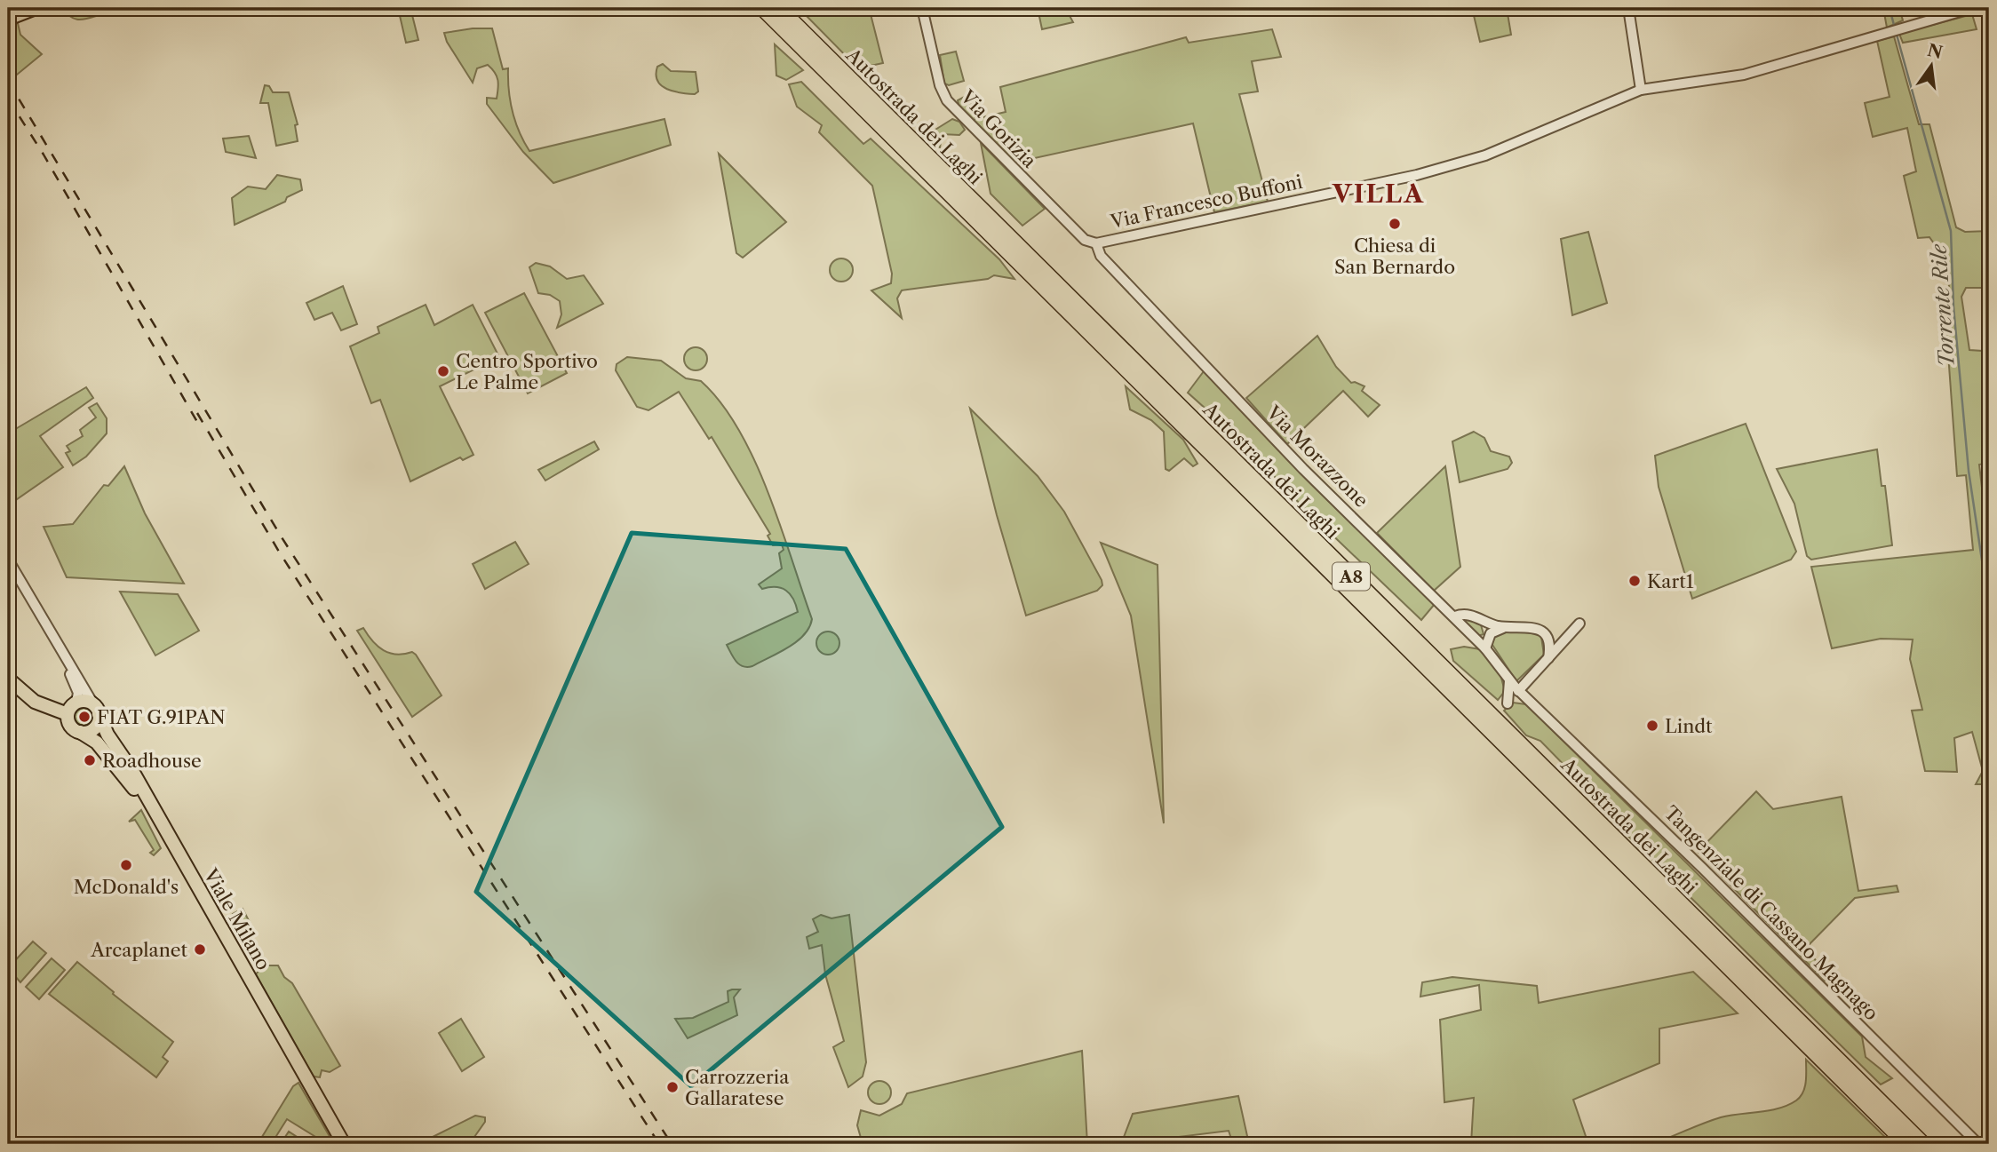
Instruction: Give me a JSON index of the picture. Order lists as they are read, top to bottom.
{
  "streets": {
    "highway": ["Autostrada dei Laghi", "A8"],
    "main road": ["Viale Milano"],
    "street": [
      "Via Gorizia",
      "Via Francesco Buffoni",
      "Via Morazzone",
      "Tangenziale di Cassano Magnago"
    ]
  },
  "crossings": [
    ["Via Gorizia", "Via Francesco Buffoni"],
    ["Via Gorizia", "Via Morazzone"],
    ["Via Francesco Buffoni", "Via Morazzone"],
    ["Via Morazzone", "Tangenziale di Cassano Magnago"]
  ],
  "districts": ["VILLA"],
  "water": ["Torrente Rile"],
  "places": [
    "Chiesa di San Bernardo",
    "Centro Sportivo Le Palme",
    "Kart1",
    "FIAT G.91PAN",
    "Lindt",
    "Roadhouse",
    "McDonald's",
    "Arcaplanet",
    "Carrozzeria Gallaratese"
  ],
  "north": "top"
}
